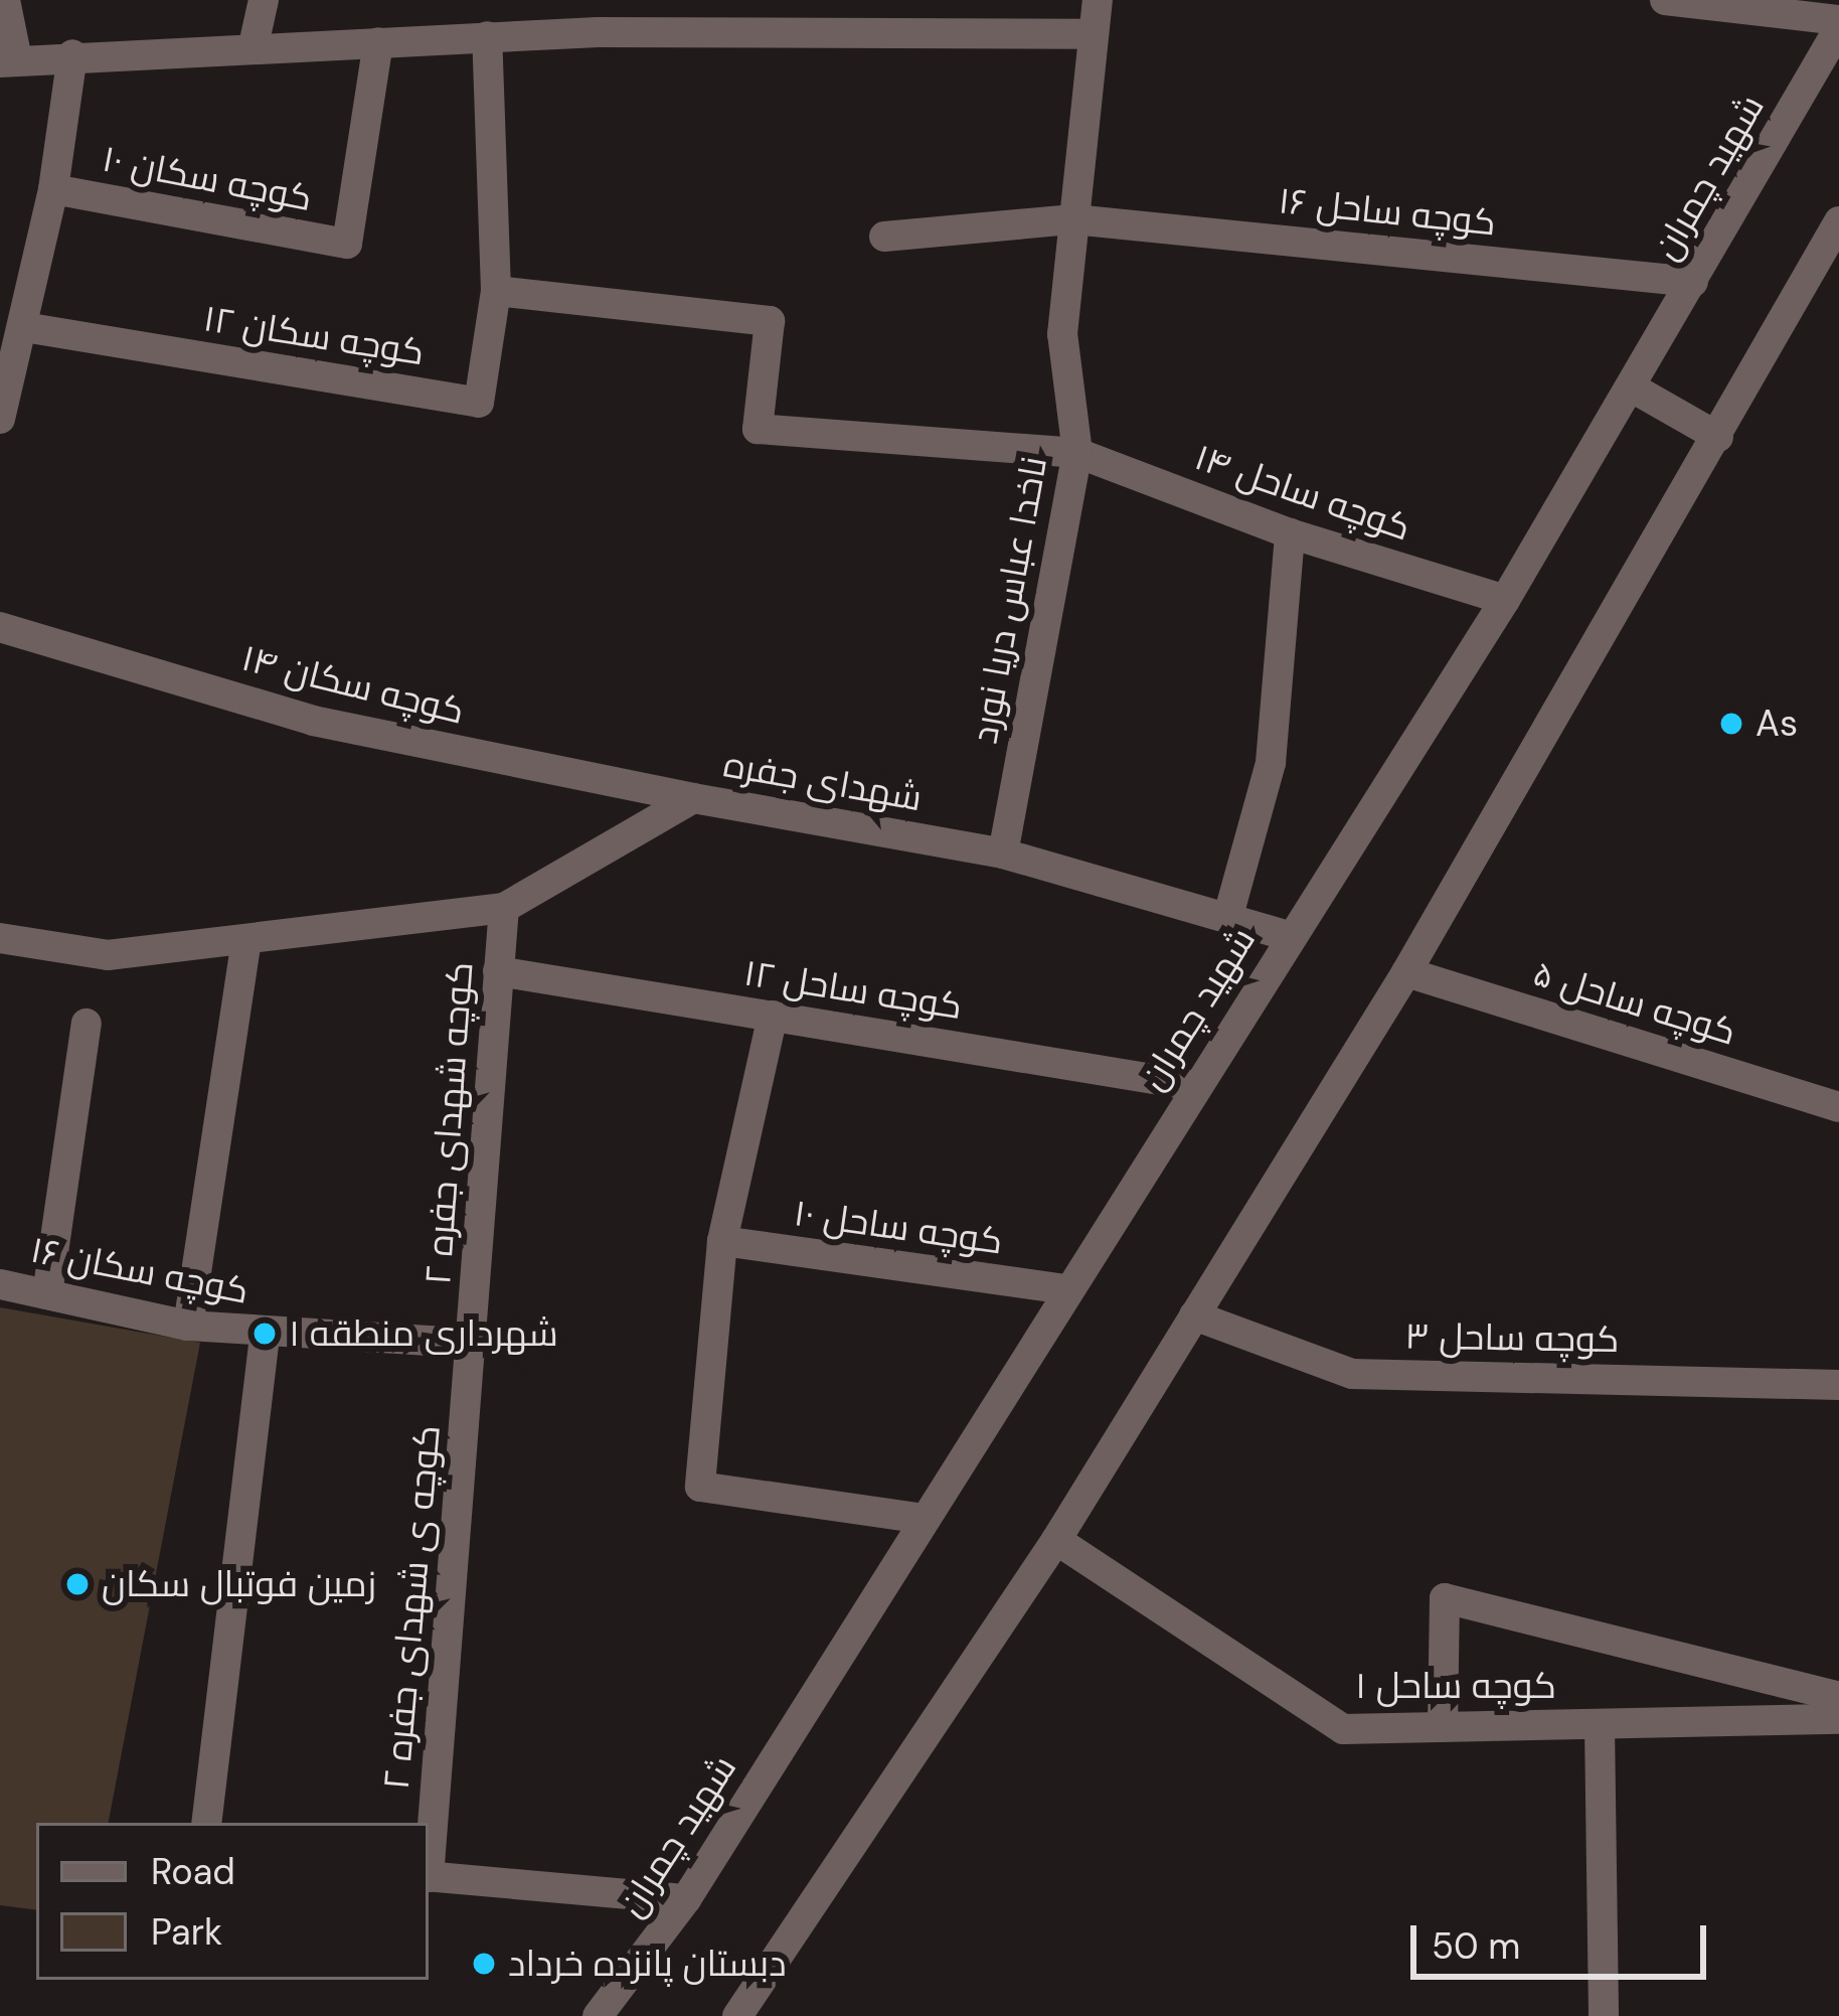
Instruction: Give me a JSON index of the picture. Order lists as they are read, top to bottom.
{
  "streets": {
    "street": [
      "شهید چمران",
      "کوچه سکان ۱۰",
      "کوچه ساحل ۱۶",
      "کوچه سکان ۱۲",
      "کوچه ساحل ۱۴",
      "ناخدا عباس دریا نورد",
      "کوچه سکان ۱۴",
      "شهدای جفره",
      "کوچه ساحل ۱۲",
      "کوچه ساحل ۵",
      "کوچه شهدای جفره ۲",
      "کوچه ساحل ۱۰",
      "کوچه سکان ۱۶",
      "کوچه ساحل ۳",
      "کوچه ی شهدای جفره ۲",
      "کوچه ساحل ۱"
    ]
  },
  "crossings": [
    ["شهید چمران", "کوچه ساحل ۱۶"],
    ["شهید چمران", "کوچه ساحل ۱۴"],
    ["شهید چمران", "شهدای جفره"],
    ["شهید چمران", "کوچه ساحل ۱۲"],
    ["شهید چمران", "کوچه ساحل ۱۰"],
    ["کوچه ساحل ۱۶", "ناخدا عباس دریا نورد"],
    ["کوچه سکان ۱۲", "کوچه ساحل ۱۴"],
    ["کوچه ساحل ۱۴", "ناخدا عباس دریا نورد"],
    ["ناخدا عباس دریا نورد", "شهدای جفره"],
    ["کوچه سکان ۱۴", "شهدای جفره"],
    ["شهدای جفره", "کوچه شهدای جفره ۲"],
    ["کوچه ساحل ۱۲", "کوچه شهدای جفره ۲"],
    ["کوچه شهدای جفره ۲", "کوچه سکان ۱۶"],
    ["کوچه شهدای جفره ۲", "کوچه ی شهدای جفره ۲"],
    ["کوچه سکان ۱۶", "کوچه ی شهدای جفره ۲"]
  ],
  "places": [
    "As",
    "شهرداری منطقه ١",
    "زمین فوتبال سکان",
    "دبستان پانزده خرداد"
  ],
  "legend": ["Road", "Park"],
  "scale_bar": "50 m"
}
